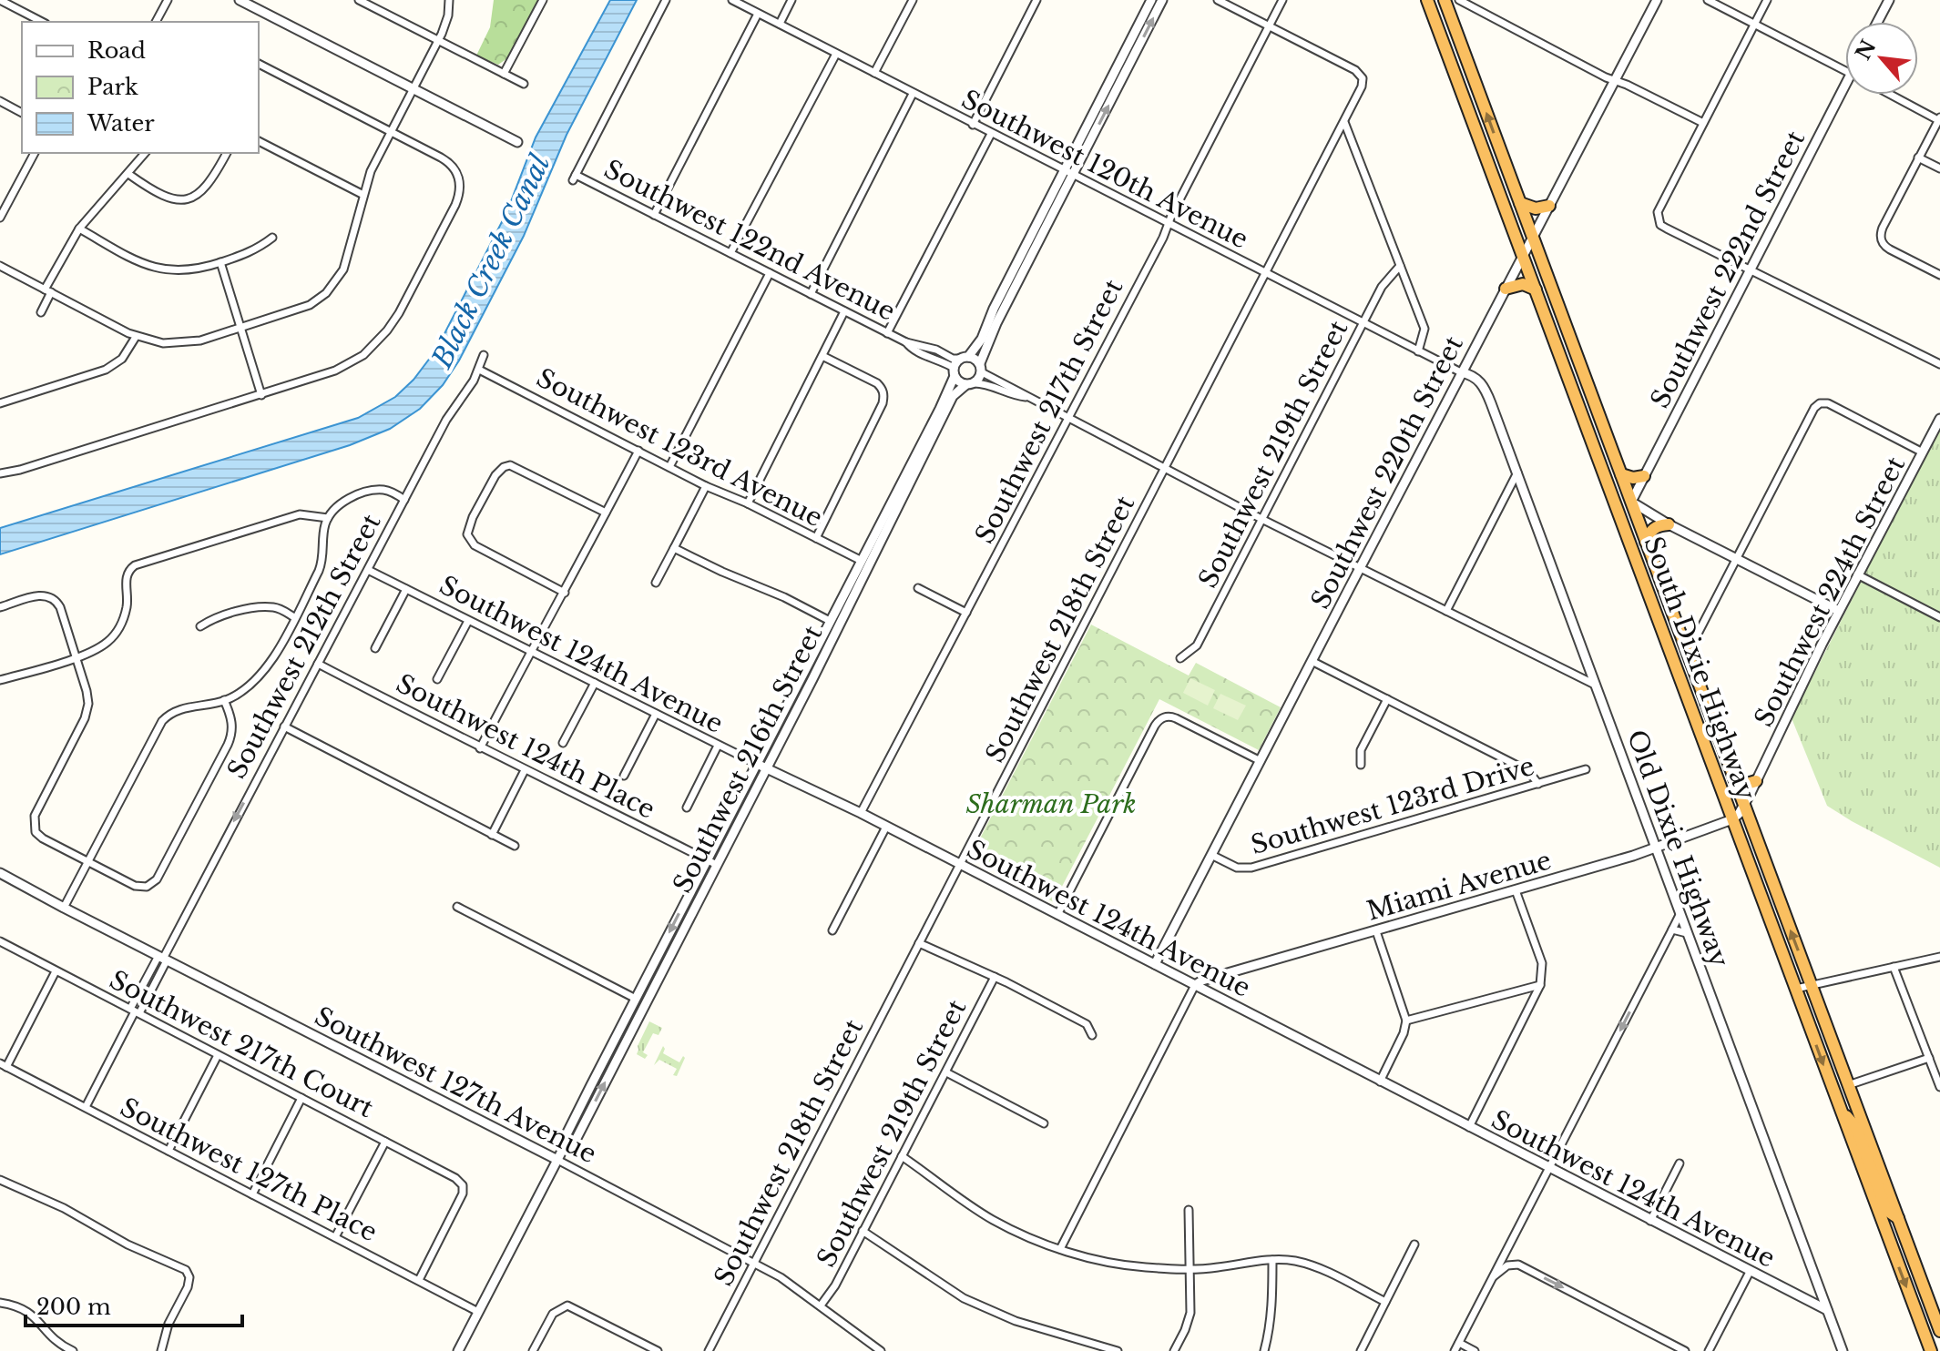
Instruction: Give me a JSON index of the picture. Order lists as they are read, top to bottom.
{
  "streets": {
    "highway": ["South Dixie Highway"],
    "street": [
      "Southwest 120th Avenue",
      "Southwest 122nd Avenue",
      "Southwest 222nd Street",
      "Southwest 217th Street",
      "Southwest 123rd Avenue",
      "Southwest 219th Street",
      "Southwest 220th Street",
      "Southwest 224th Street",
      "Southwest 218th Street",
      "Southwest 212th Street",
      "Southwest 124th Avenue",
      "Southwest 124th Place",
      "Southwest 216th Street",
      "Southwest 123rd Drive",
      "Old Dixie Highway",
      "Miami Avenue",
      "Southwest 217th Court",
      "Southwest 127th Avenue",
      "Southwest 127th Place"
    ]
  },
  "crossings": [
    ["Southwest 120th Avenue", "Southwest 217th Street"],
    ["Southwest 120th Avenue", "Southwest 219th Street"],
    ["Southwest 120th Avenue", "Southwest 220th Street"],
    ["Southwest 120th Avenue", "Southwest 218th Street"],
    ["Southwest 120th Avenue", "Old Dixie Highway"],
    ["Southwest 122nd Avenue", "Southwest 216th Street"],
    ["Southwest 222nd Street", "South Dixie Highway"],
    ["Southwest 217th Street", "Southwest 218th Street"],
    ["Southwest 217th Street", "Southwest 124th Avenue"],
    ["Southwest 123rd Avenue", "Southwest 212th Street"],
    ["Southwest 123rd Avenue", "Southwest 216th Street"],
    ["Southwest 219th Street", "Southwest 127th Avenue"],
    ["Southwest 220th Street", "Southwest 124th Avenue"],
    ["Southwest 220th Street", "South Dixie Highway"],
    ["Southwest 220th Street", "Southwest 123rd Drive"],
    ["Southwest 220th Street", "Old Dixie Highway"],
    ["Southwest 224th Street", "South Dixie Highway"],
    ["Southwest 224th Street", "Miami Avenue"],
    ["Southwest 218th Street", "Southwest 124th Avenue"],
    ["Southwest 218th Street", "Southwest 127th Avenue"],
    ["Southwest 212th Street", "Southwest 124th Avenue"],
    ["Southwest 212th Street", "Southwest 124th Place"],
    ["Southwest 212th Street", "Southwest 217th Court"],
    ["Southwest 212th Street", "Southwest 127th Avenue"],
    ["Southwest 212th Street", "Southwest 127th Place"],
    ["Southwest 124th Avenue", "Southwest 216th Street"],
    ["Southwest 124th Avenue", "Old Dixie Highway"],
    ["Southwest 124th Avenue", "Miami Avenue"],
    ["South Dixie Highway", "Miami Avenue"],
    ["Southwest 124th Place", "Southwest 216th Street"],
    ["Southwest 216th Street", "Southwest 127th Avenue"],
    ["Southwest 216th Street", "Southwest 127th Place"],
    ["Old Dixie Highway", "Miami Avenue"],
    ["Southwest 217th Court", "Southwest 127th Place"]
  ],
  "water": ["Black Creek Canal"],
  "parks": ["Sharman Park"],
  "legend": ["Road", "Park", "Water"],
  "scale_bar": "200 m",
  "north": "top left"
}
